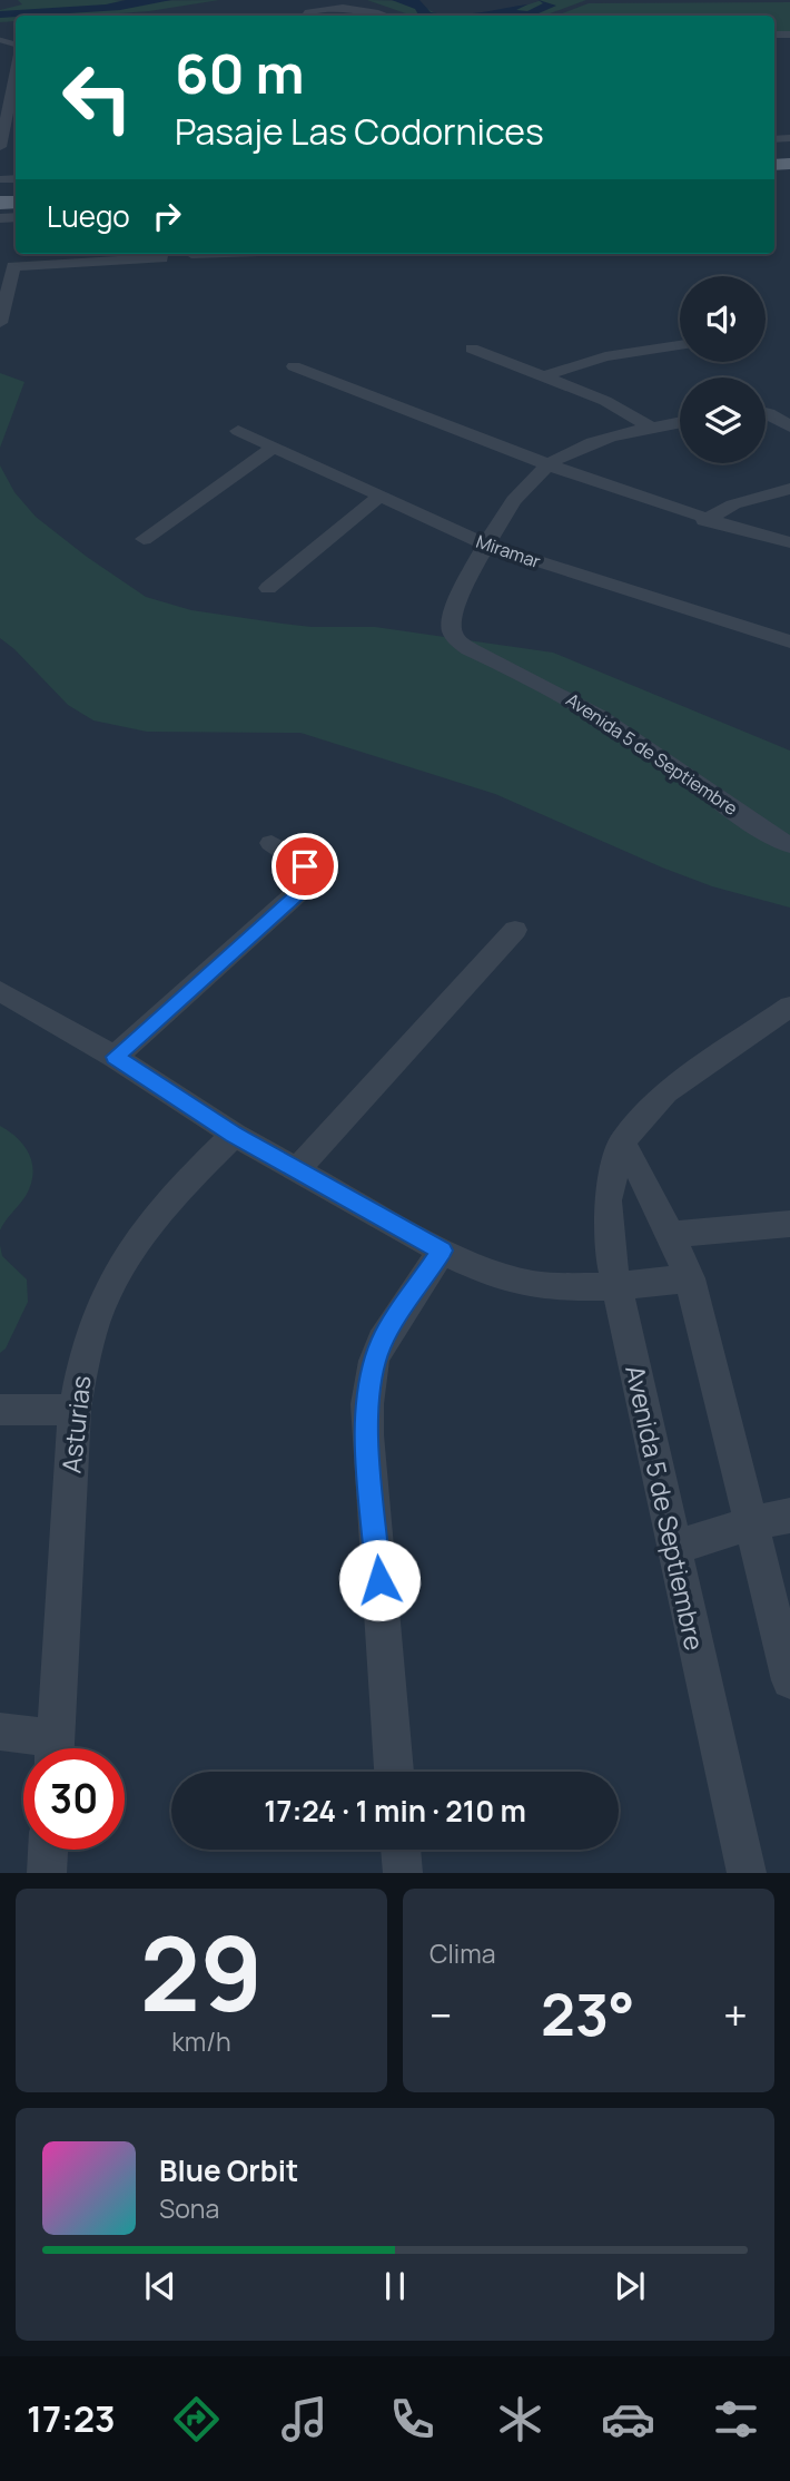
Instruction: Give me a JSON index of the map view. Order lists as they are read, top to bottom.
{
  "streets": {
    "street": ["Miramar", "Avenida 5 de Septiembre", "Asturias"]
  },
  "crossings": [
    ["Miramar", "Avenida 5 de Septiembre"]
  ],
  "page": {
    "turn": ["60 m", "Pasaje Las Codornices"],
    "then": "Luego",
    "limit": "30",
    "trip": "17:24 · 1 min · 210 m",
    "tile": [
      ["29", "km/h"],
      "Clima"
    ],
    "heat": ["−", "23°", "+"],
    "song": ["Blue Orbit", "Sona"],
    "tabs": "17:23"
  }
}
